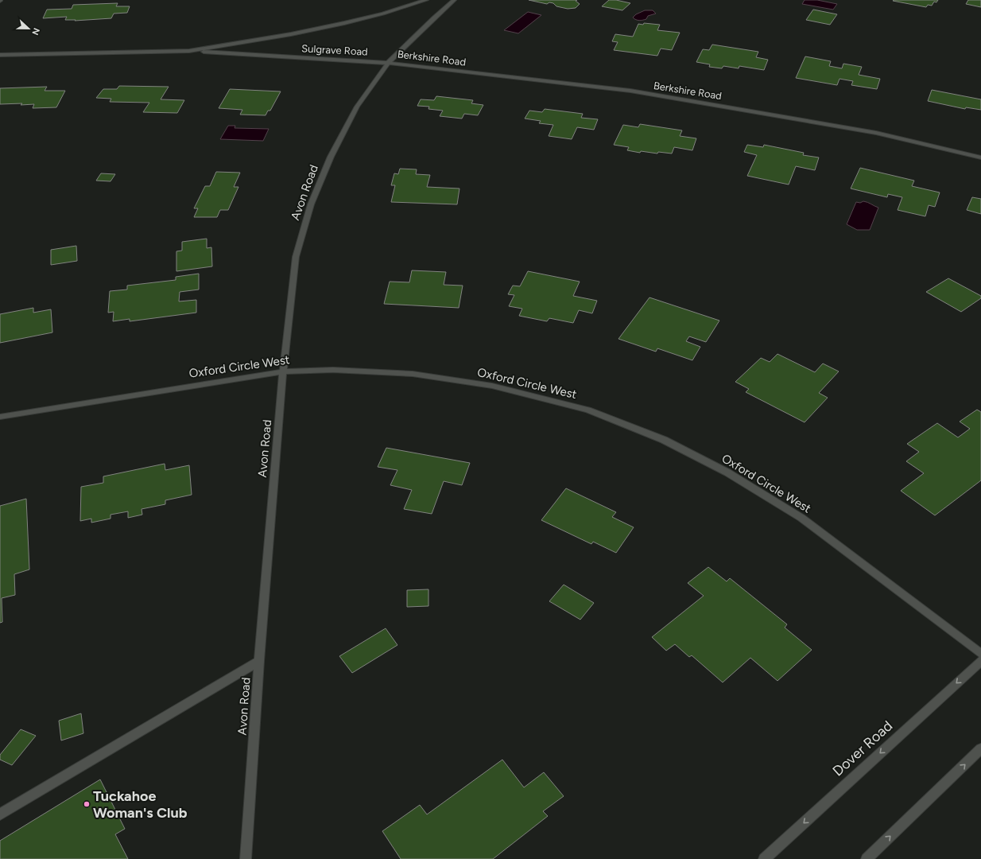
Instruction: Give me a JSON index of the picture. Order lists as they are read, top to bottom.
{
  "streets": {
    "street": [
      "Sulgrave Road",
      "Berkshire Road",
      "Avon Road",
      "Oxford Circle West",
      "Dover Road"
    ]
  },
  "crossings": [
    ["Sulgrave Road", "Berkshire Road"],
    ["Sulgrave Road", "Avon Road"],
    ["Berkshire Road", "Avon Road"],
    ["Avon Road", "Oxford Circle West"]
  ],
  "places": ["Tuckahoe Woman's Club"],
  "north": "right"
}
